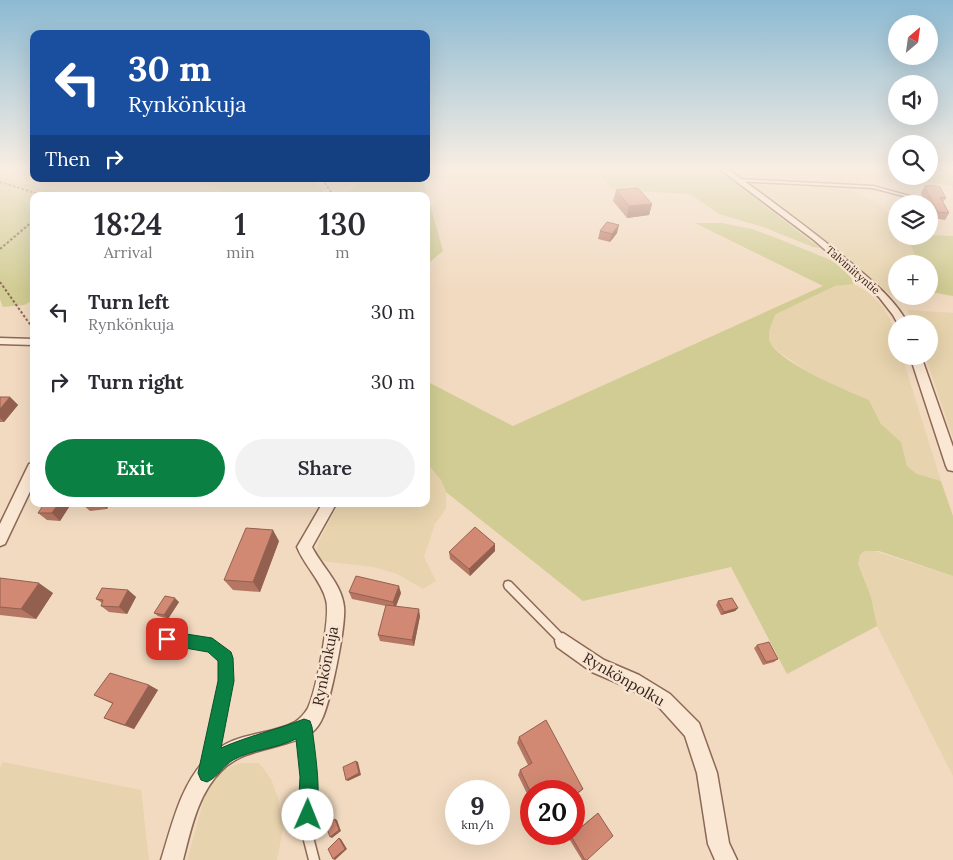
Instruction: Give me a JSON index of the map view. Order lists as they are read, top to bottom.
{
  "streets": {
    "street": ["Talviniityntie", "Rynkönkuja", "Rynkönpolku"]
  },
  "north": "top right",
  "page": {
    "map_buttons": ["+", "−"],
    "turn": ["30 m", "Rynkönkuja"],
    "then": "Then",
    "eta": [
      "18:24",
      "Arrival",
      "1",
      "min",
      "130",
      "m"
    ],
    "list": [
      {
        "name": "Turn left",
        "note": "Rynkönkuja",
        "value": "30 m"
      },
      {
        "name": "Turn right",
        "value": "30 m"
      }
    ],
    "buttons": ["Exit", "Share"],
    "speed": "9 km/h",
    "limit": "20"
  }
}
